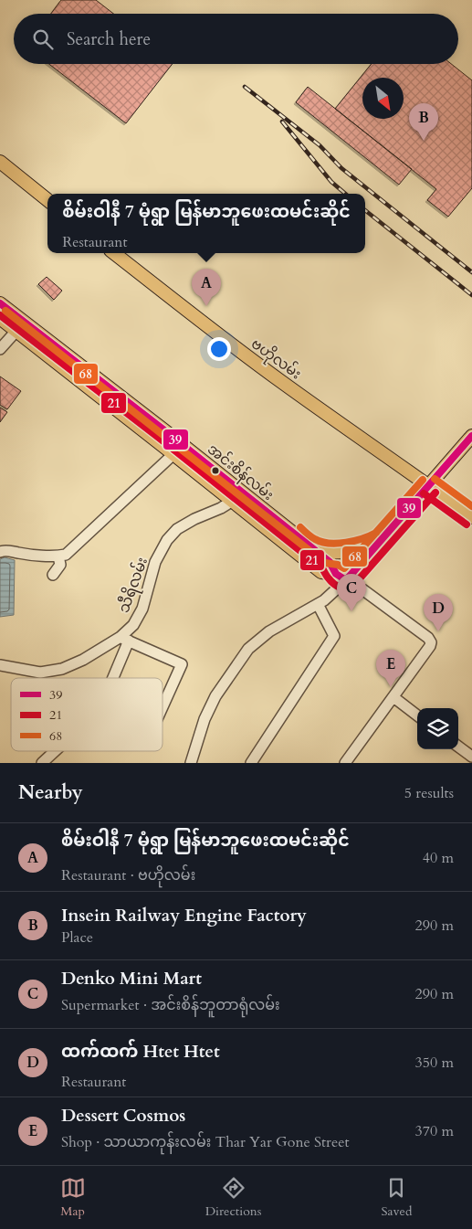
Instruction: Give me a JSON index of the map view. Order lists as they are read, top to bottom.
{
  "streets": {
    "main road": ["ဗဟိုလမ်း", "အင်းစိန်လမ်း"],
    "street": ["သီရိလမ်း"]
  },
  "crossings": [
    ["အင်းစိန်လမ်း", "သီရိလမ်း"]
  ],
  "lines": ["transit line 39", "transit line 68", "transit line 21"],
  "legend": ["39", "21", "68"],
  "north": "bottom right",
  "page": {
    "search": "Search here",
    "pins": [
      "B",
      "A",
      "C",
      "D",
      "E"
    ],
    "popup": ["စိမ်းဝါနီ 7 မုံရွာ မြန်မာဘူဖေးထမင်းဆိုင်", "Restaurant"],
    "heading": ["Nearby", "5 results"],
    "list": [
      {
        "mark": "A",
        "name": "စိမ်းဝါနီ 7 မုံရွာ မြန်မာဘူဖေးထမင်းဆိုင်",
        "note": "Restaurant · ဗဟိုလမ်း",
        "value": "40 m"
      },
      {
        "mark": "B",
        "name": "Insein Railway Engine Factory",
        "note": "Place",
        "value": "290 m"
      },
      {
        "mark": "C",
        "name": "Denko Mini Mart",
        "note": "Supermarket · အင်းစိန်ဘူတာရုံလမ်း",
        "value": "290 m"
      },
      {
        "mark": "D",
        "name": "ထက်ထက် Htet Htet",
        "note": "Restaurant",
        "value": "350 m"
      },
      {
        "mark": "E",
        "name": "Dessert Cosmos",
        "note": "Shop · သာယာကုန်းလမ်း Thar Yar Gone Street",
        "value": "370 m"
      }
    ],
    "nav": ["Map", "Directions", "Saved"]
  }
}
